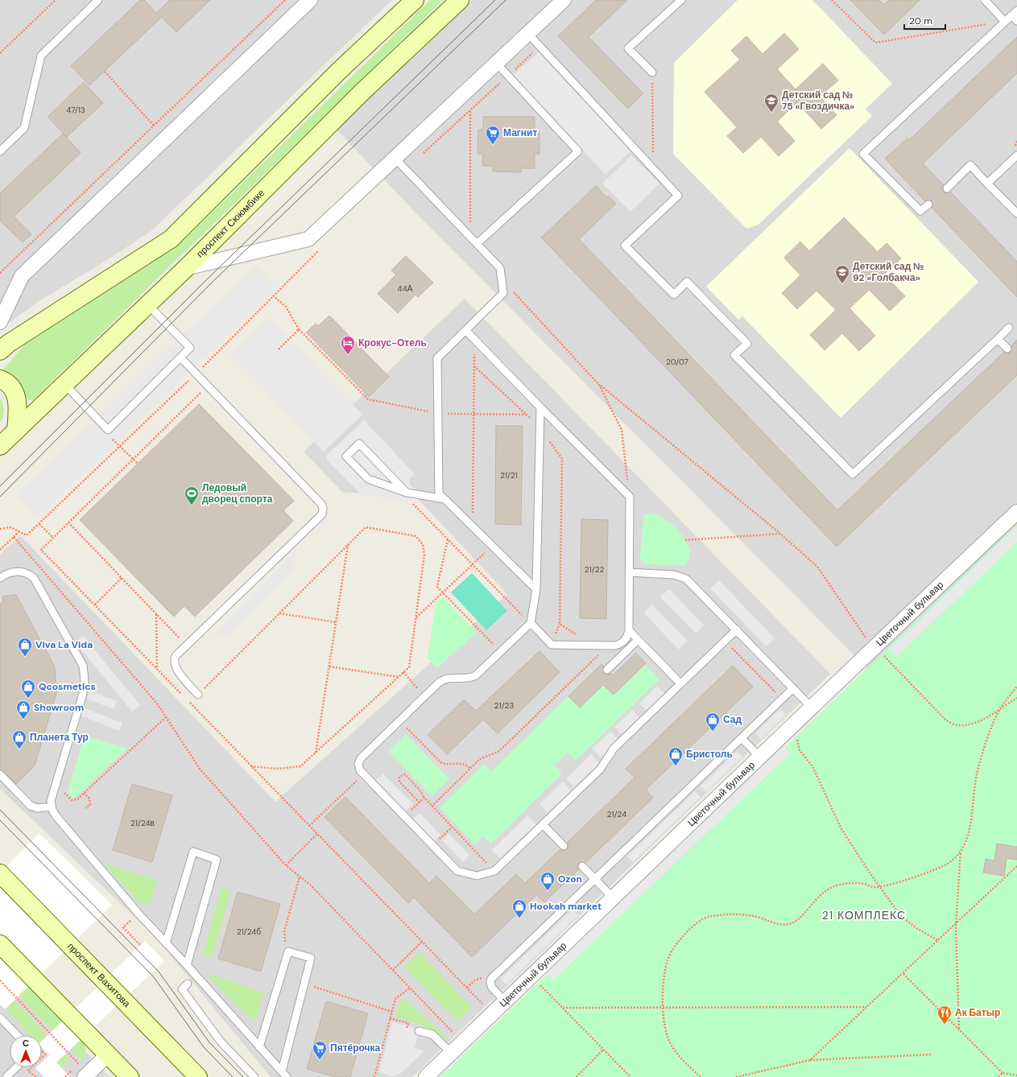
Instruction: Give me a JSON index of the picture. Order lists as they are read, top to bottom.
{
  "streets": {
    "main road": ["проспект Сююмбике", "проспект Вахитова"],
    "street": ["Цветочный бульвар"]
  },
  "districts": ["21 КОМПЛЕКС"],
  "places": {
    "school or university": ["Детский сад № 75 «Гвоздичка»", "Детский сад № 92 «Голбакча»"],
    "supermarket": ["Магнит", "Пятёрочка"],
    "hotel": ["Крокус-Отель"],
    "sports": ["Ледовый дворец спорта"],
    "shop": [
      "Viva La Vida",
      "Qcosmetics",
      "Showroom",
      "Сад",
      "Планета Тур",
      "Бристоль",
      "Ozon",
      "Hookah market"
    ],
    "restaurant": ["Ак Батыр"]
  },
  "house_numbers": [
    "47/13",
    "44А",
    "20/07",
    "21/21",
    "21/22",
    "21/23",
    "21/24",
    "21/24в",
    "21/24б"
  ],
  "scale_bar": "20 m",
  "north": "top"
}
